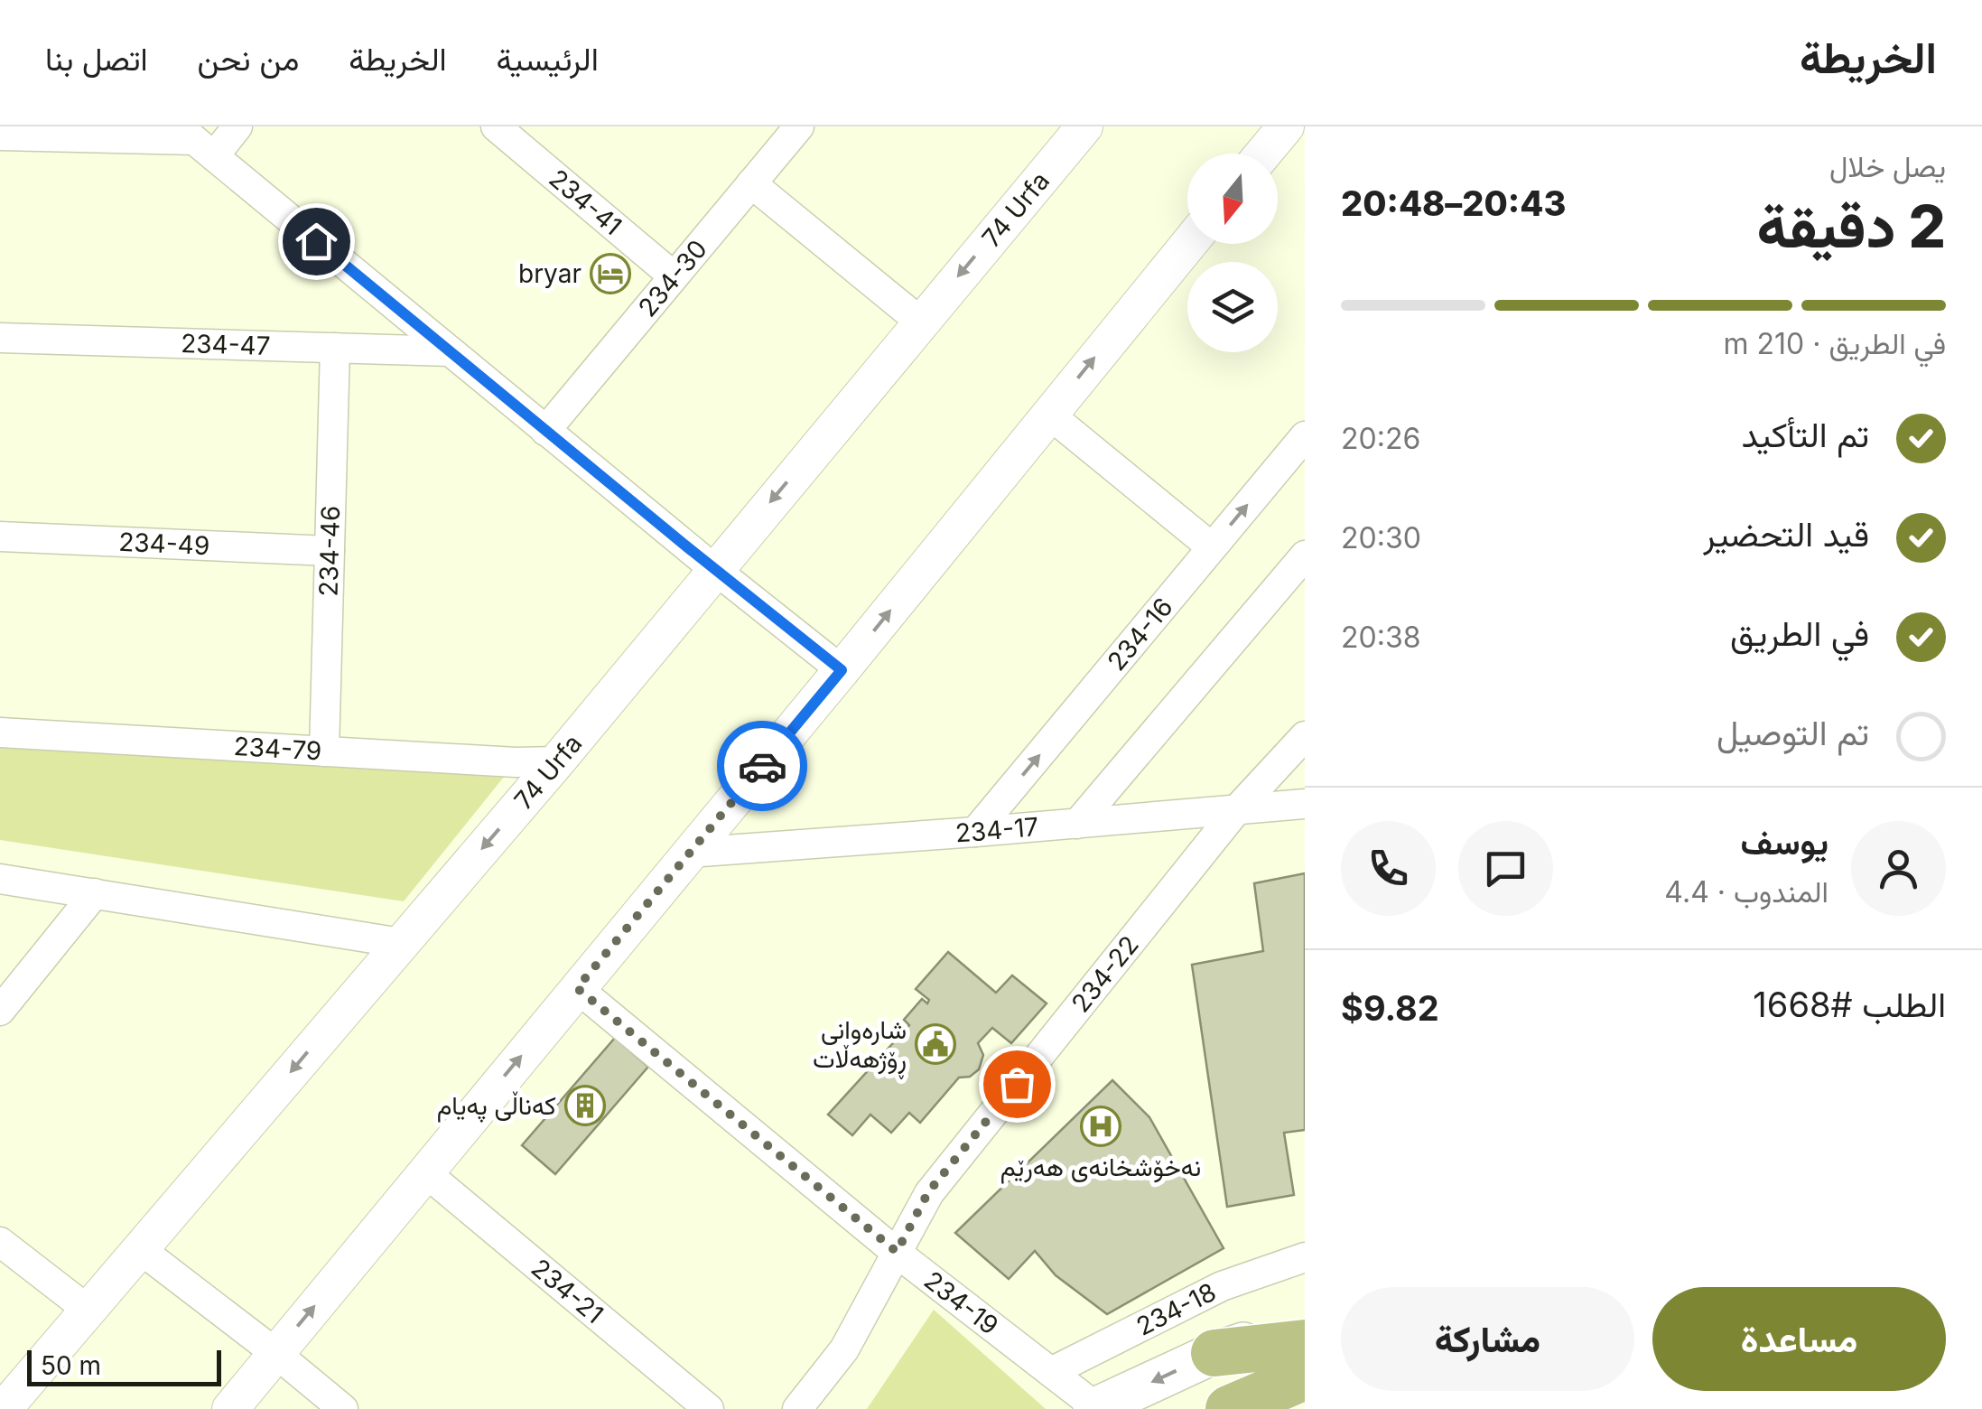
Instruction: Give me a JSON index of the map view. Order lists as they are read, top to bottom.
{
  "streets": {
    "street": [
      "234-41",
      "74 Urfa",
      "234-30",
      "234-47",
      "234-49",
      "234-46",
      "234-16",
      "234-79",
      "234-17",
      "234-22",
      "234-21",
      "234-19",
      "234-18"
    ]
  },
  "crossings": [
    ["234-41", "234-30"],
    ["74 Urfa", "234-79"],
    ["234-47", "234-46"],
    ["234-49", "234-46"],
    ["234-46", "234-79"],
    ["234-16", "234-17"],
    ["234-17", "234-22"],
    ["234-22", "234-19"],
    ["234-19", "234-18"]
  ],
  "places": {
    "hotel": ["bryar"],
    "public building": ["شارەوانی ڕۆژهەڵات"],
    "building": ["کەناڵی پەیام"],
    "hospital": ["نەخۆشخانەی هەرێم"]
  },
  "scale_bar": "50 m",
  "north": "bottom",
  "page": {
    "header": "الخريطة",
    "nav": [
      "الرئيسية",
      "الخريطة",
      "من نحن",
      "اتصل بنا"
    ],
    "heading": ["2 دقيقة", "يصل خلال", "20:43–20:48"],
    "panel": [
      "يوسف",
      "المندوب · 4.4",
      "الطلب #1668",
      "$9.82"
    ],
    "bar": "في الطريق · 210 m",
    "list": [
      ["تم التأكيد", "20:26"],
      ["قيد التحضير", "20:30"],
      ["في الطريق", "20:38"],
      "تم التوصيل"
    ],
    "buttons": ["مساعدة", "مشاركة"],
    "scale": "50 m"
  }
}
